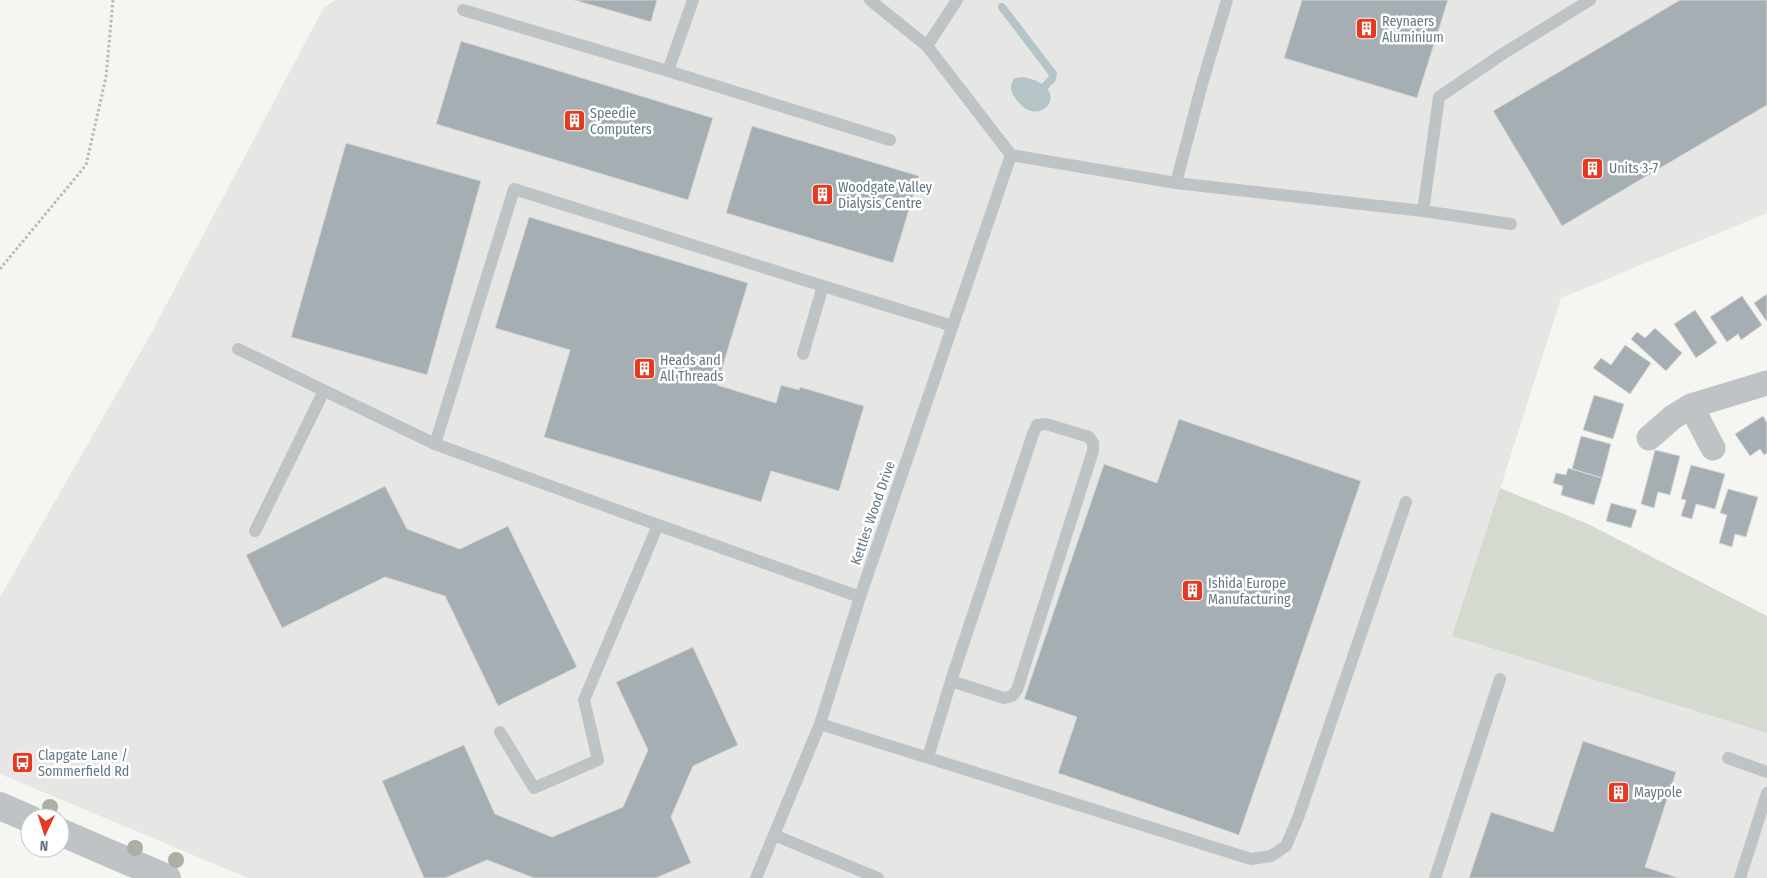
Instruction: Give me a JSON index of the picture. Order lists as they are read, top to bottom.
{
  "streets": {
    "lane": ["Kettles Wood Drive"]
  },
  "places": {
    "building": [
      "Reynaers Aluminium",
      "Speedie Computers",
      "Units 3-7",
      "Woodgate Valley Dialysis Centre",
      "Heads and All Threads",
      "Ishida Europe Manufacturing",
      "Maypole"
    ],
    "bus stop": ["Clapgate Lane / Sommerfield Rd"]
  },
  "north": "bottom"
}
